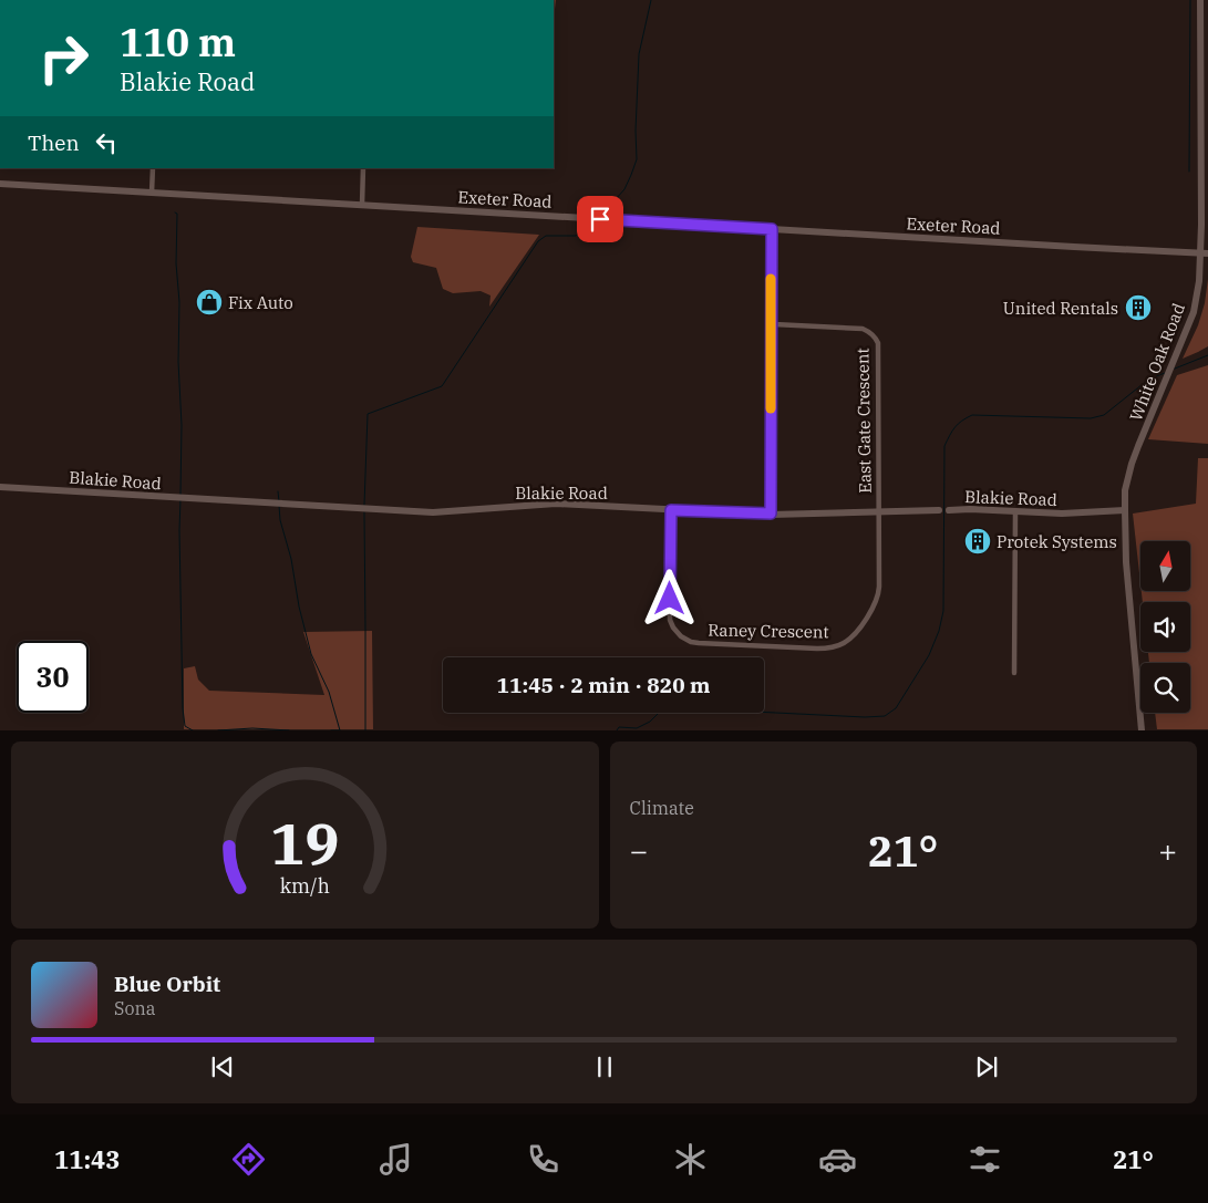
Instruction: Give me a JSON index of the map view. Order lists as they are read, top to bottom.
{
  "streets": {
    "street": [
      "Exeter Road",
      "White Oak Road",
      "East Gate Crescent",
      "Blakie Road",
      "Raney Crescent"
    ]
  },
  "crossings": [
    ["Exeter Road", "White Oak Road"],
    ["White Oak Road", "Blakie Road"],
    ["East Gate Crescent", "Blakie Road"],
    ["East Gate Crescent", "Raney Crescent"],
    ["Blakie Road", "Raney Crescent"]
  ],
  "places": {
    "shop": ["Fix Auto"],
    "building": ["United Rentals", "Protek Systems"]
  },
  "north": "top",
  "page": {
    "turn": ["110 m", "Blakie Road"],
    "then": "Then",
    "limit": "30",
    "trip": "11:45 · 2 min · 820 m",
    "tile": "Climate",
    "heat": ["−", "21°", "+"],
    "song": ["Blue Orbit", "Sona"],
    "tabs": ["11:43", "21°"],
    "gauge": ["19", "km/h"]
  }
}
